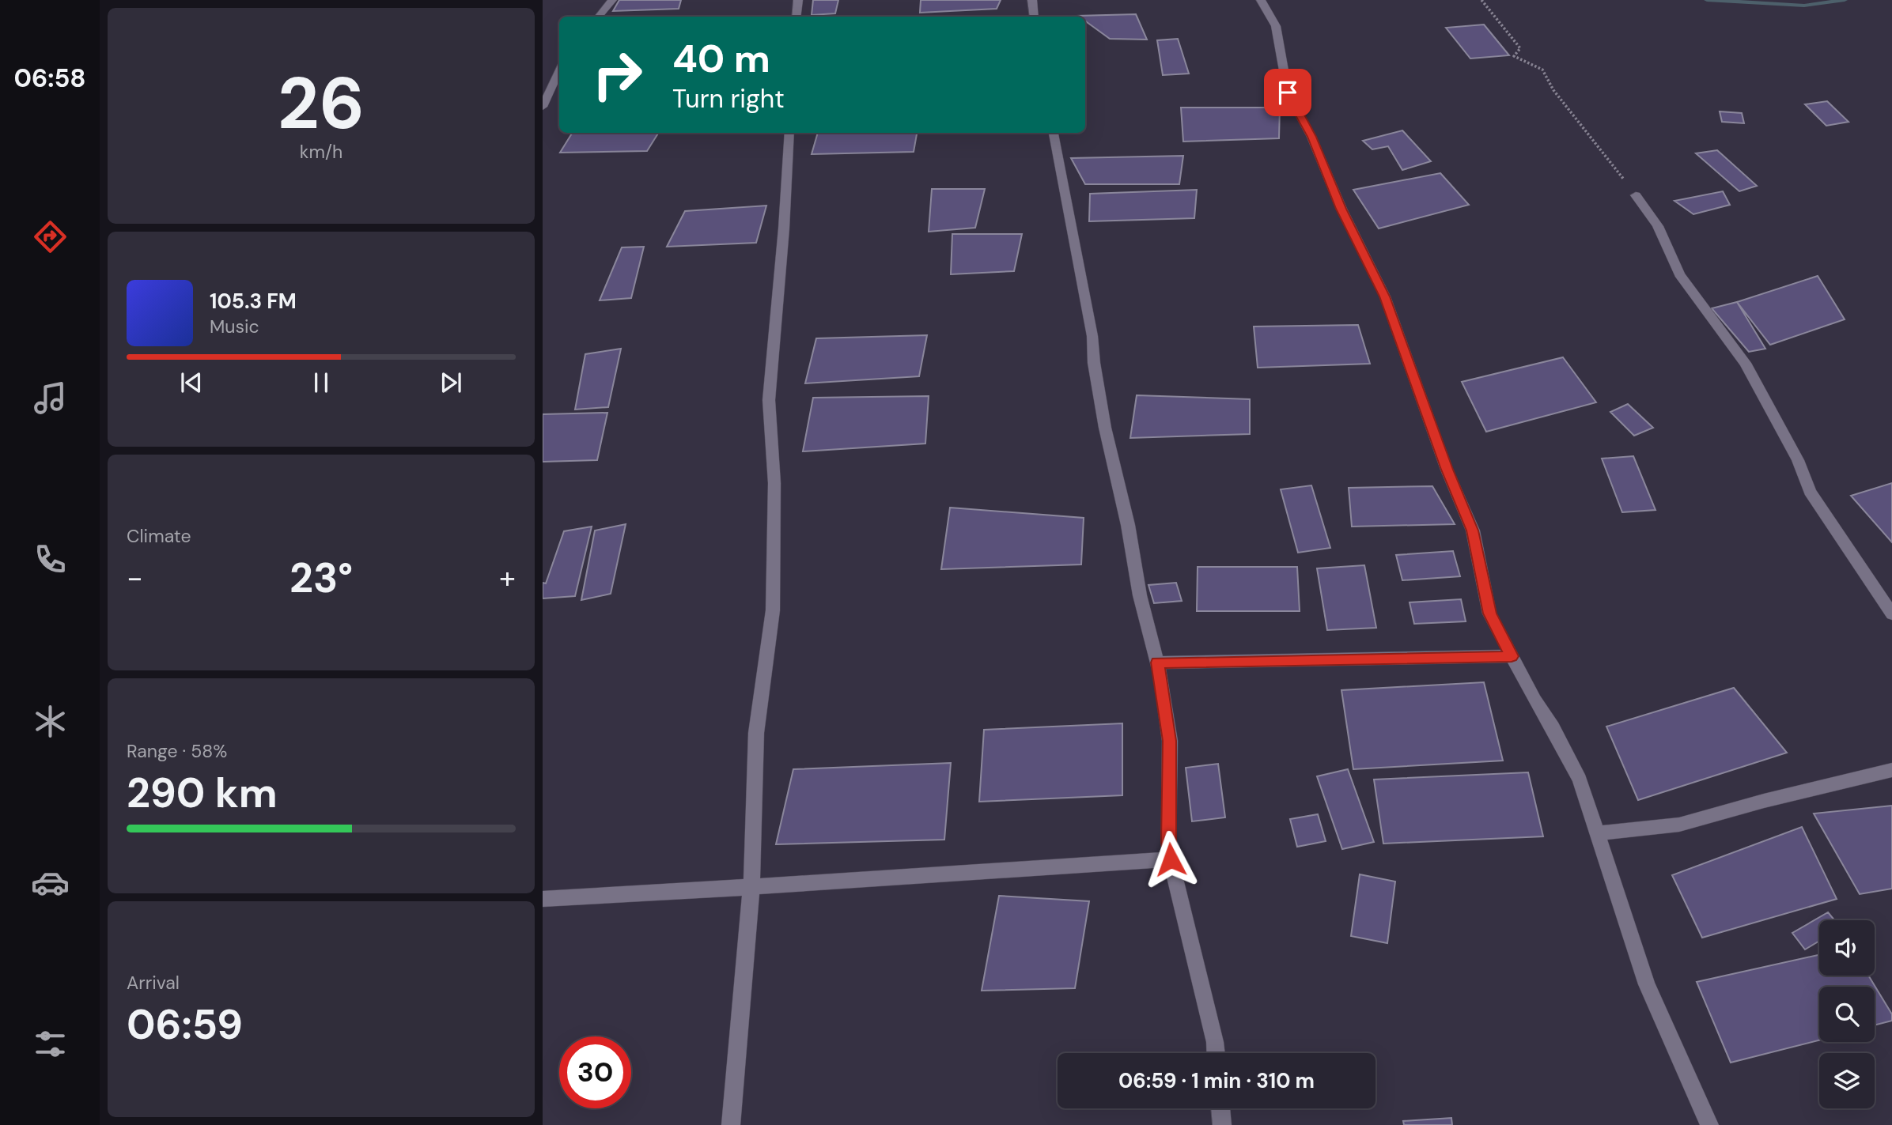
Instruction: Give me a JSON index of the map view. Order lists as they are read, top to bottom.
{
  "page": {
    "tabs": "06:58",
    "tile": [
      ["26", "km/h"],
      "Climate",
      ["Range · 58%", "290 km"],
      ["Arrival", "06:59"]
    ],
    "turn": ["40 m", "Turn right"],
    "song": ["105.3 FM", "Music"],
    "heat": ["−", "23°", "+"],
    "limit": "30",
    "trip": "06:59 · 1 min · 310 m"
  }
}
